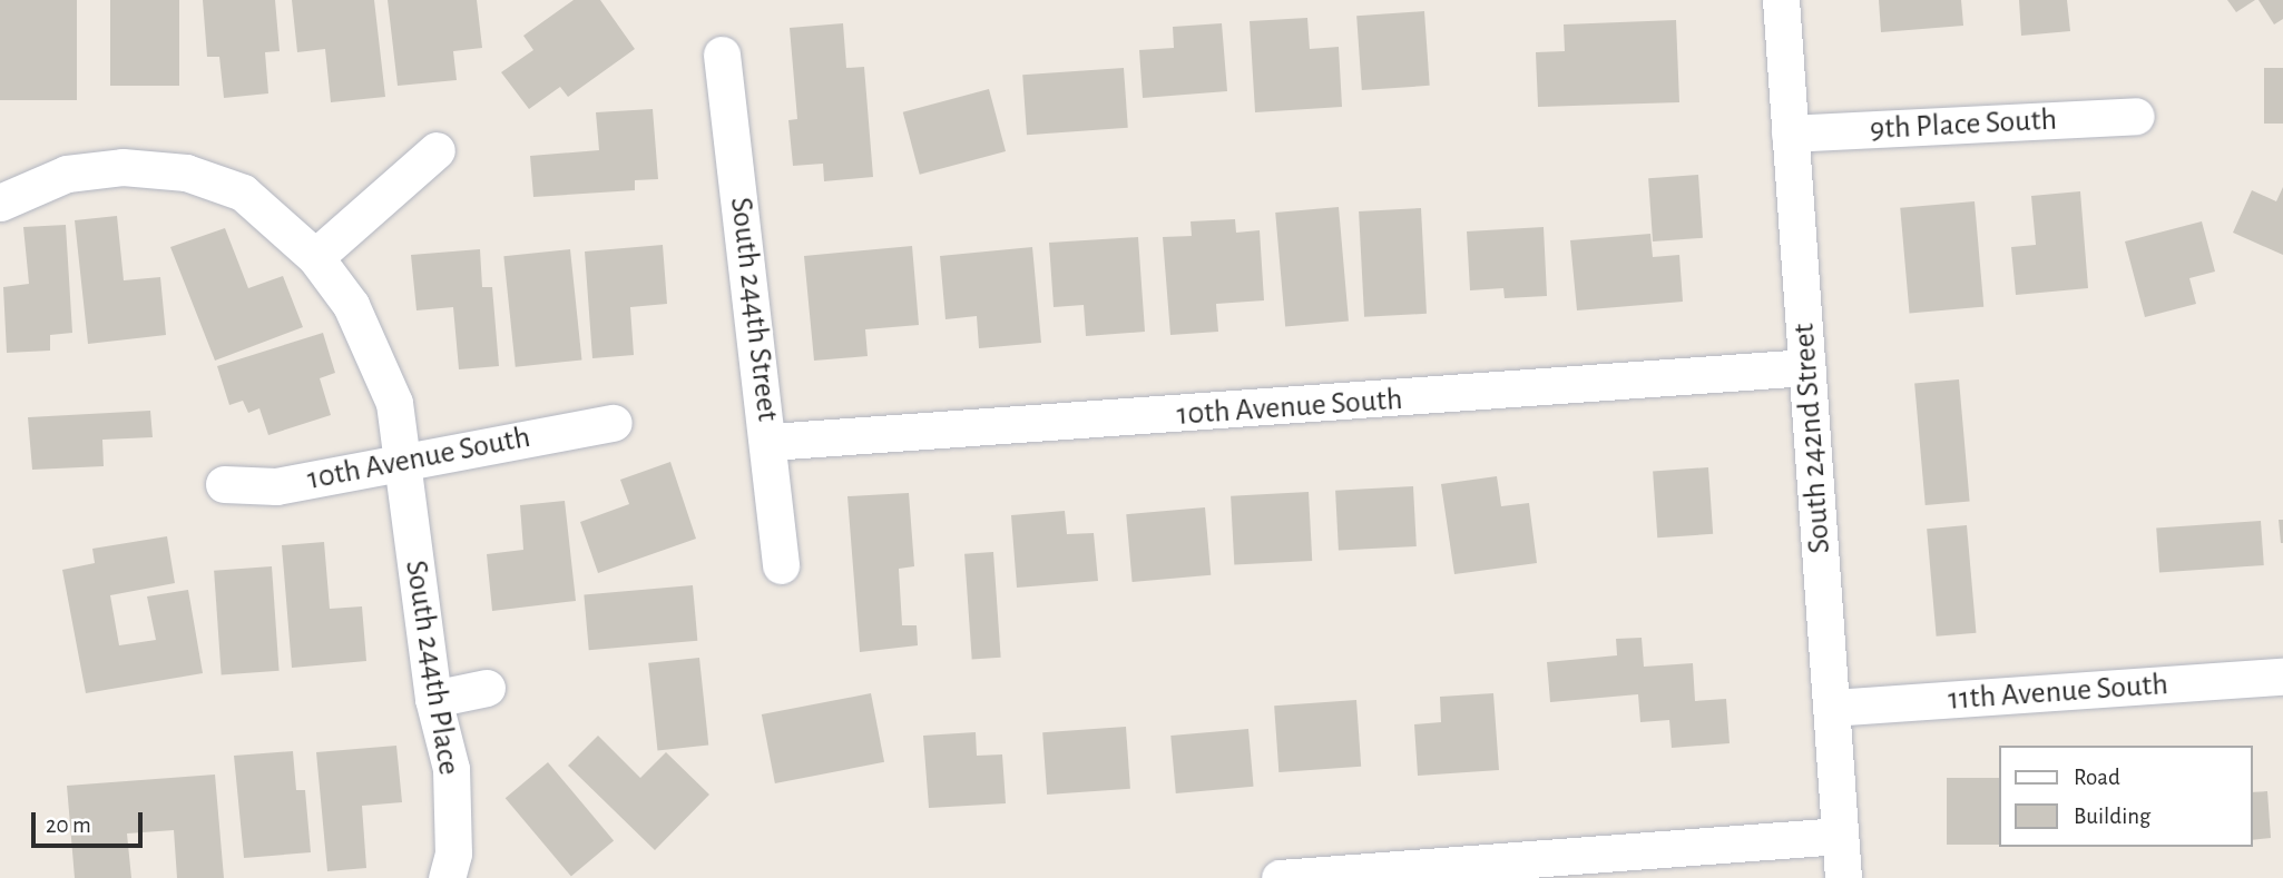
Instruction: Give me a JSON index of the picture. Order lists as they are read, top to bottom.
{
  "streets": {
    "street": [
      "9th Place South",
      "South 244th Street",
      "10th Avenue South",
      "South 242nd Street",
      "South 244th Place",
      "11th Avenue South"
    ]
  },
  "crossings": [
    ["9th Place South", "South 242nd Street"],
    ["South 244th Street", "10th Avenue South"],
    ["10th Avenue South", "South 242nd Street"],
    ["10th Avenue South", "South 244th Place"],
    ["South 242nd Street", "11th Avenue South"]
  ],
  "legend": ["Road", "Building"],
  "scale_bar": "20 m"
}
